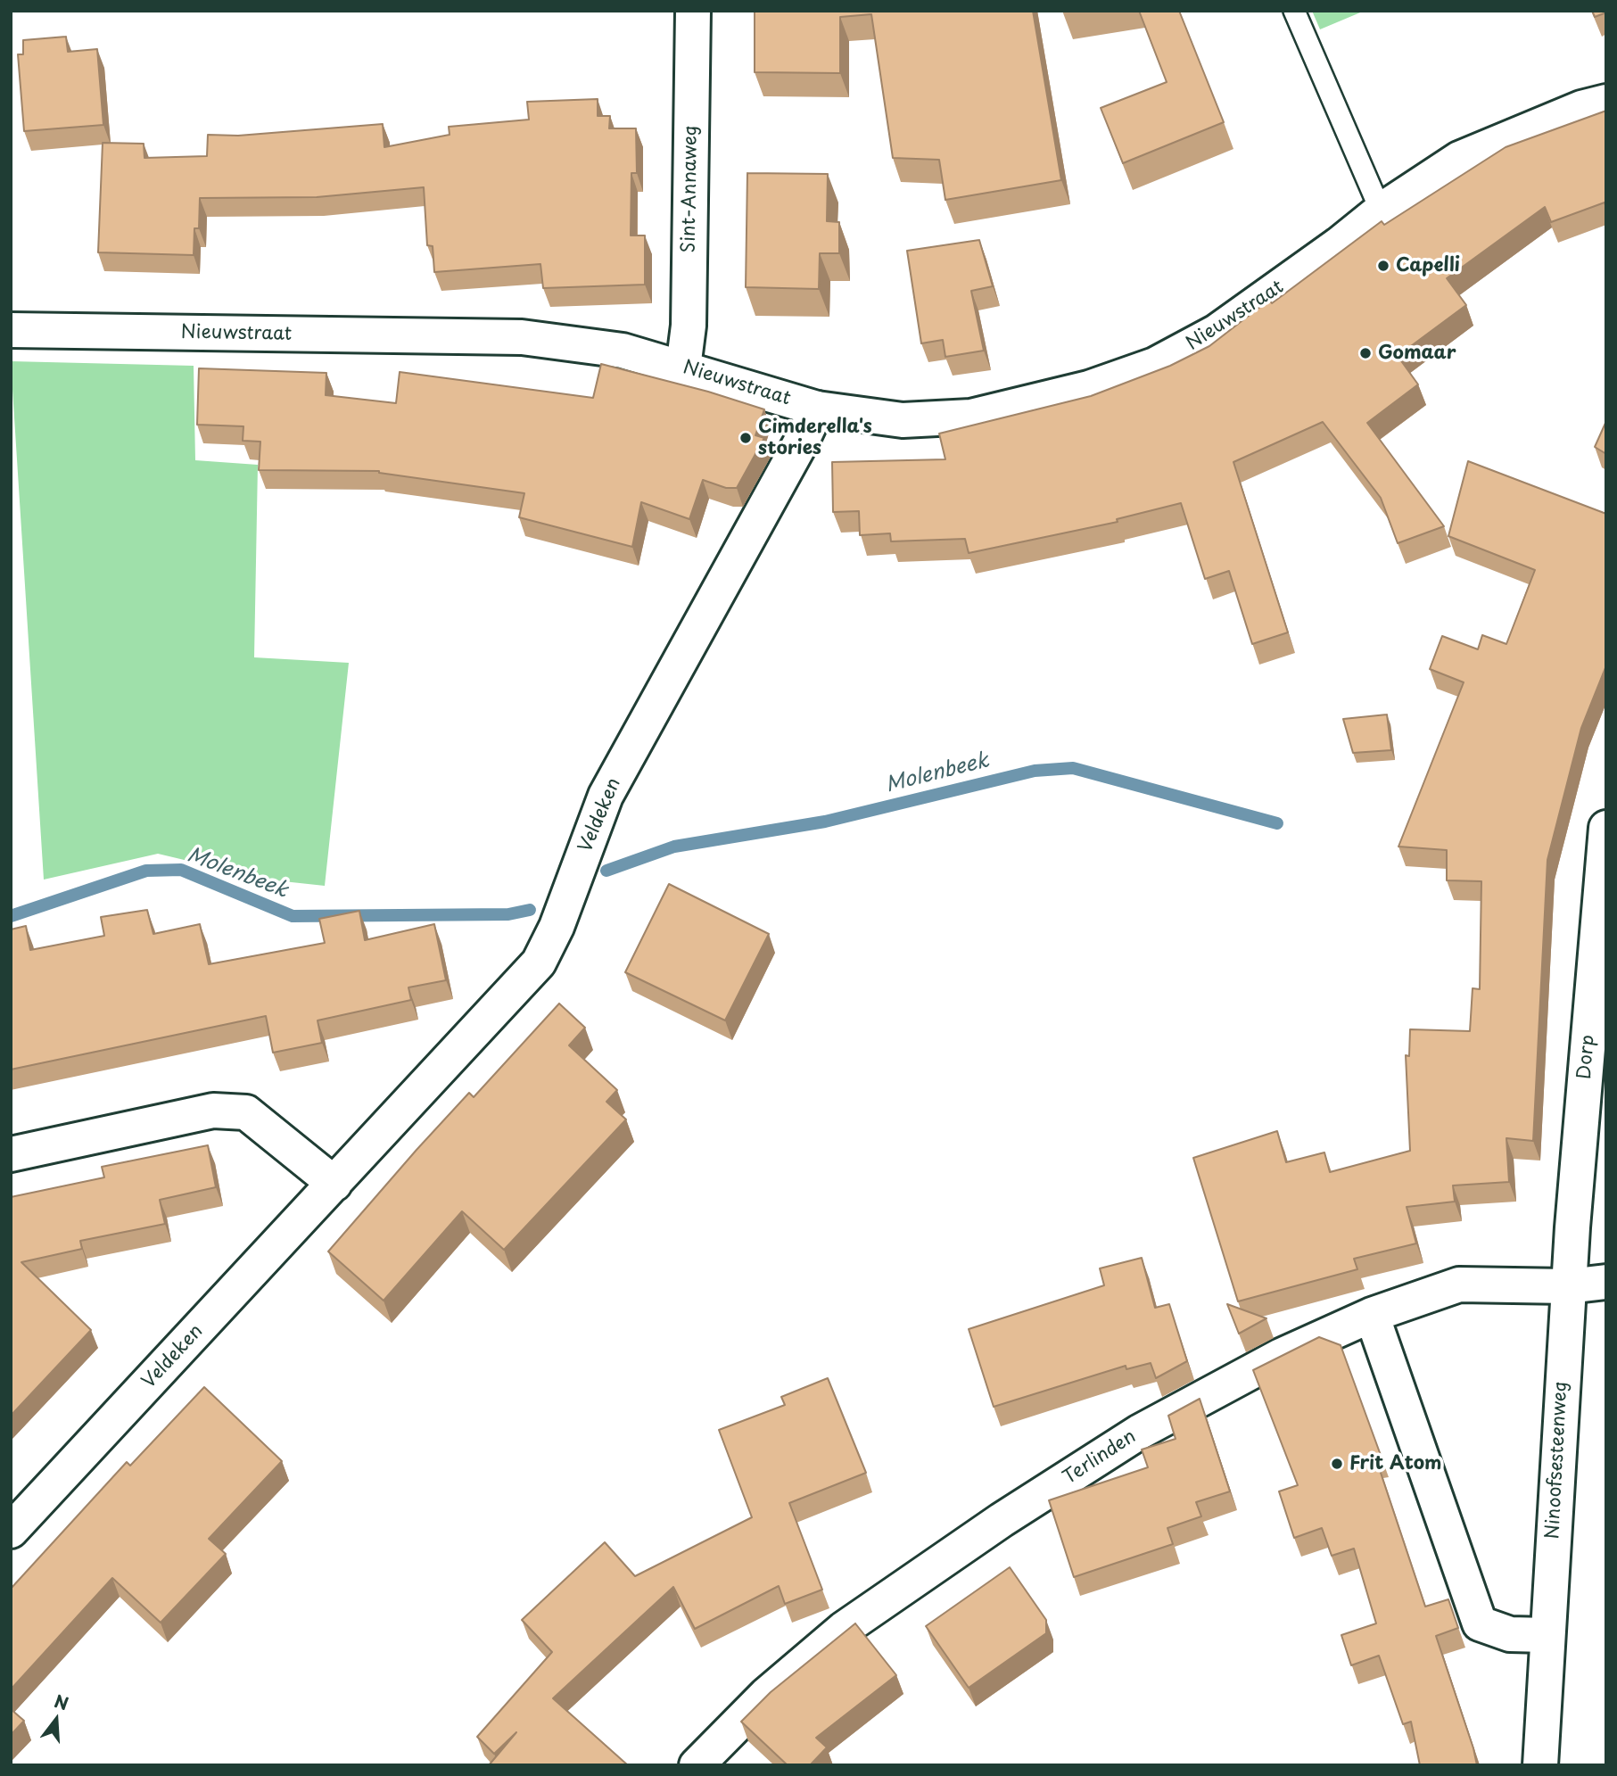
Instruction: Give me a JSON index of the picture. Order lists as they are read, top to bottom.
{
  "streets": {
    "street": [
      "Sint-Annaweg",
      "Nieuwstraat",
      "Veldeken",
      "Dorp",
      "Terlinden",
      "Ninoofsesteenweg"
    ]
  },
  "crossings": [
    ["Sint-Annaweg", "Nieuwstraat"],
    ["Nieuwstraat", "Veldeken"],
    ["Dorp", "Terlinden"],
    ["Dorp", "Ninoofsesteenweg"],
    ["Terlinden", "Ninoofsesteenweg"]
  ],
  "water": ["Molenbeek"],
  "places": [
    "Capelli",
    "Gomaar",
    "Cimderella's stories",
    "Frit Atom"
  ],
  "north": "top"
}
